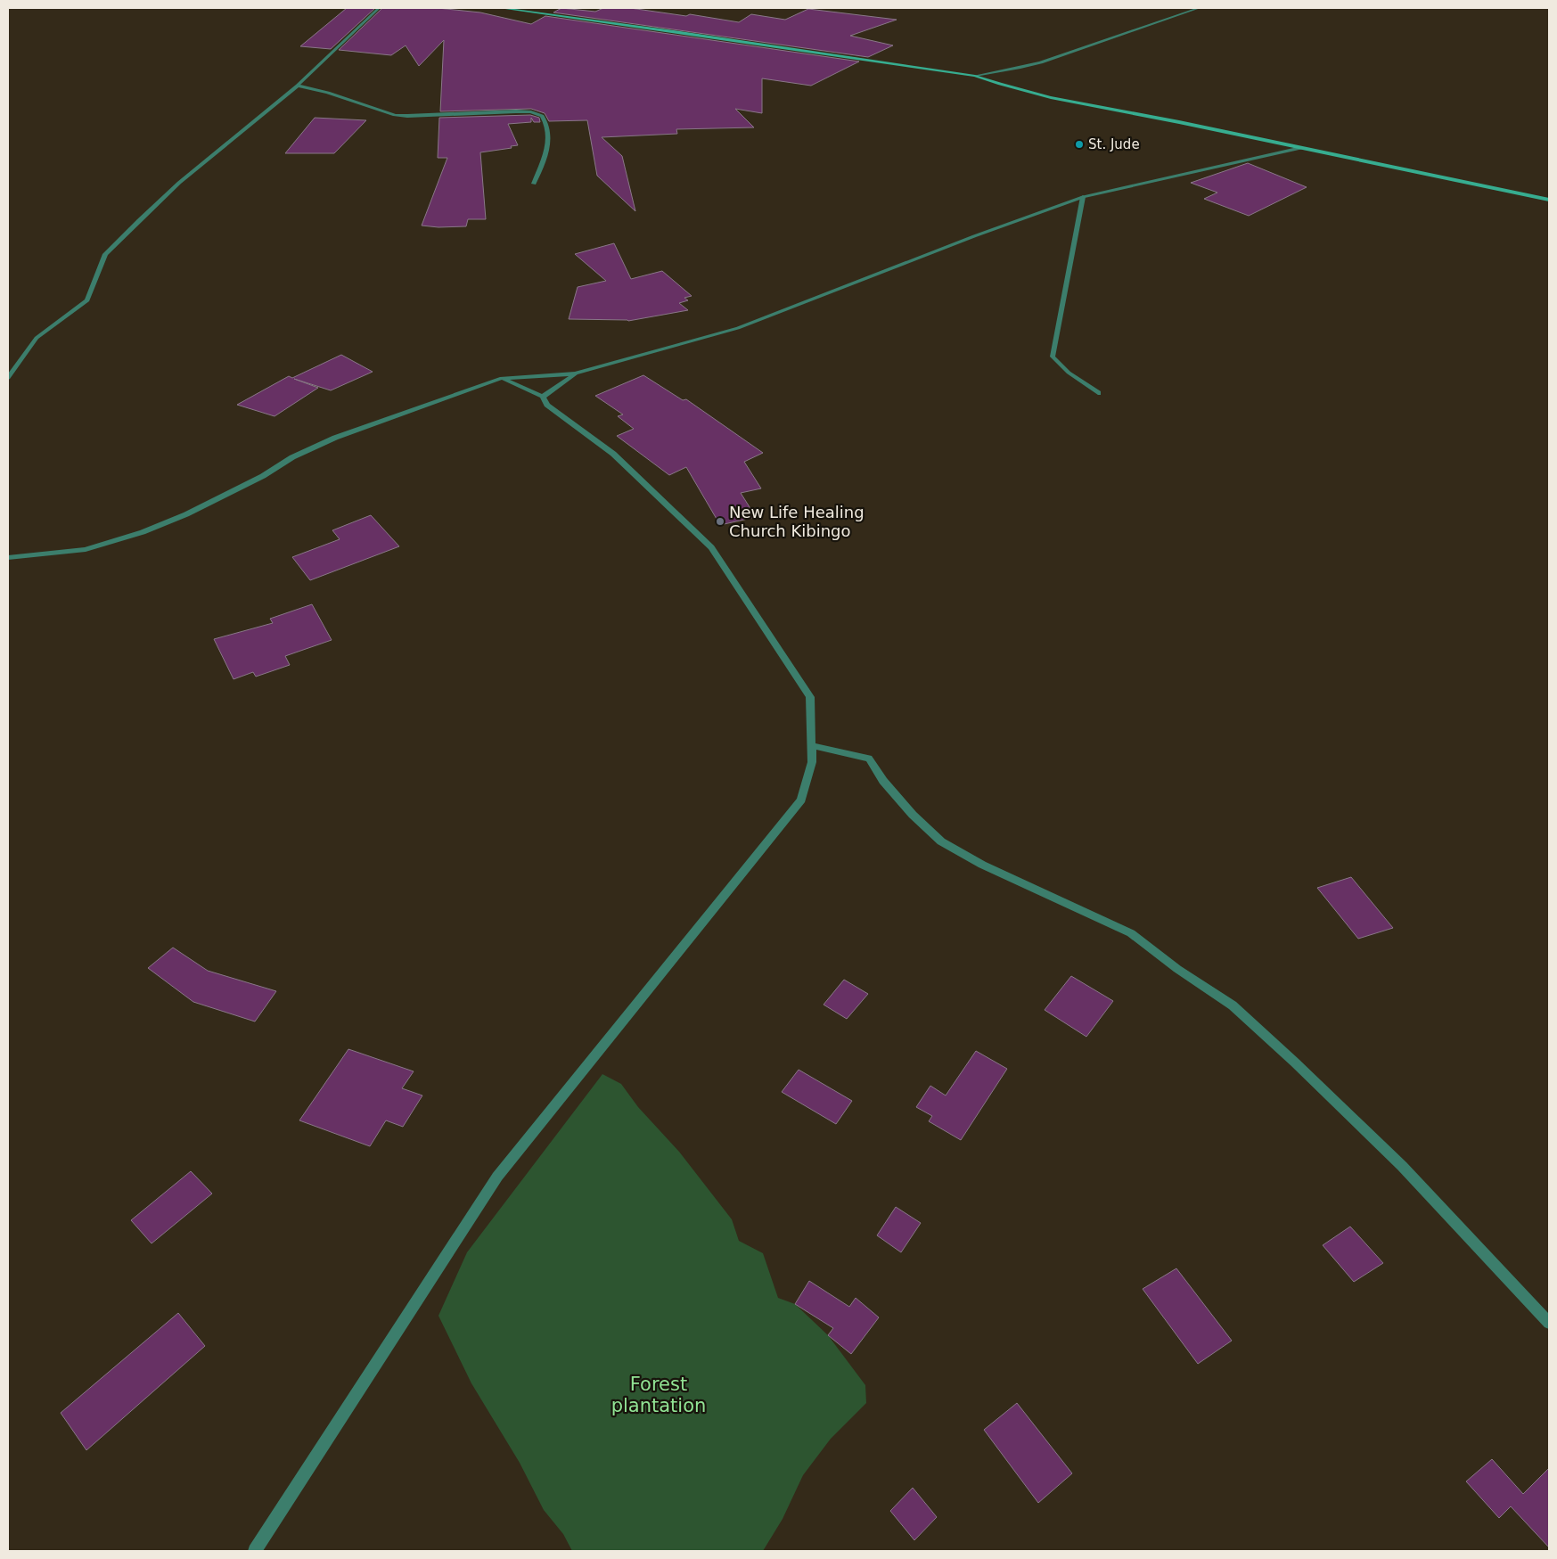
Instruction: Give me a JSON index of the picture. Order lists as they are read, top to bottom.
{
  "parks": ["Forest plantation"],
  "places": ["St. Jude", "New Life Healing Church Kibingo"]
}
